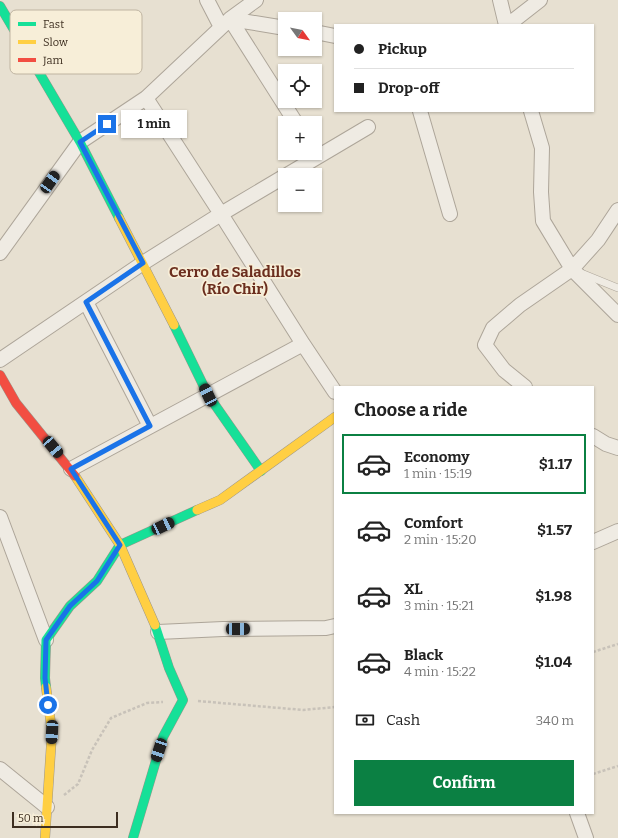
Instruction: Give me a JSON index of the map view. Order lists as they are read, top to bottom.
{
  "districts": ["Cerro de Saladillos (Río Chir)"],
  "legend": ["Fast", "Slow", "Jam"],
  "scale_bar": "50 m",
  "north": "bottom right",
  "page": {
    "map_buttons": ["+", "−"],
    "banner": ["Pickup", "Drop-off"],
    "bubble": "1 min",
    "heading": "Choose a ride",
    "list": [
      {
        "name": "Economy",
        "note": "1 min · 15:19",
        "value": "$1.17"
      },
      {
        "name": "Comfort",
        "note": "2 min · 15:20",
        "value": "$1.57"
      },
      {
        "name": "XL",
        "note": "3 min · 15:21",
        "value": "$1.98"
      },
      {
        "name": "Black",
        "note": "4 min · 15:22",
        "value": "$1.04"
      }
    ],
    "pay": ["Cash", "340 m"],
    "buttons": "Confirm",
    "scale": "50 m"
  }
}
